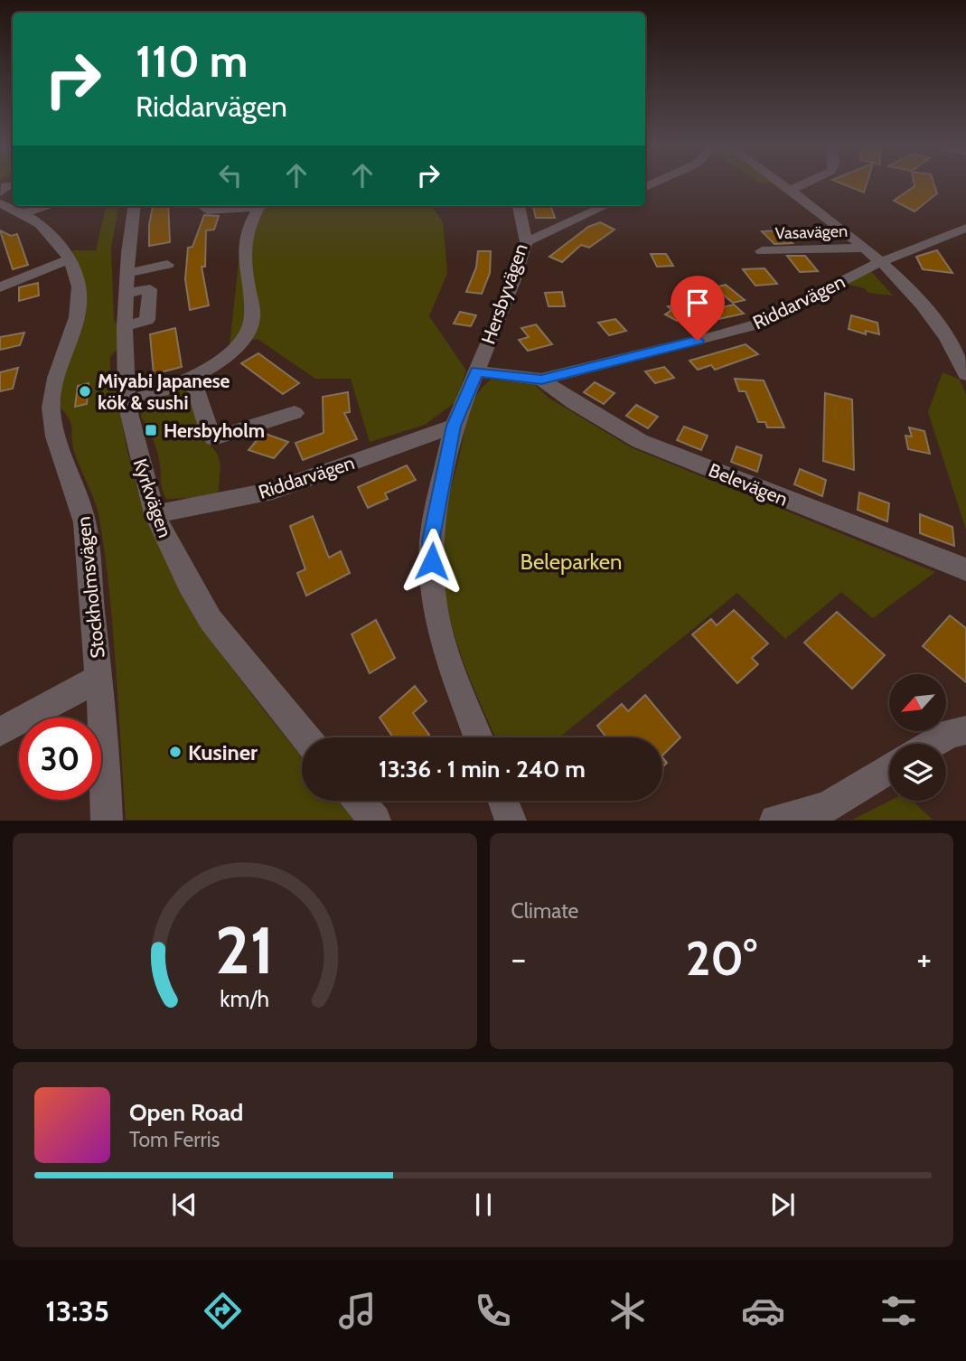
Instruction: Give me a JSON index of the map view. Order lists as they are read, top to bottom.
{
  "streets": {
    "street": [
      "Vasavägen",
      "Hersbyvägen",
      "Riddarvägen",
      "Belevägen",
      "Kyrkvägen",
      "Stockholmsvägen"
    ]
  },
  "crossings": [
    ["Vasavägen", "Riddarvägen"],
    ["Hersbyvägen", "Riddarvägen"],
    ["Riddarvägen", "Belevägen"],
    ["Riddarvägen", "Kyrkvägen"]
  ],
  "parks": ["Beleparken"],
  "places": {
    "other": ["Miyabi Japanese kök & sushi", "Kusiner"],
    "transit": ["Hersbyholm"]
  },
  "north": "bottom left",
  "page": {
    "turn": ["110 m", "Riddarvägen"],
    "limit": "30",
    "trip": "13:36 · 1 min · 240 m",
    "tile": "Climate",
    "heat": ["−", "20°", "+"],
    "song": ["Open Road", "Tom Ferris"],
    "tabs": "13:35",
    "gauge": ["21", "km/h"]
  }
}
